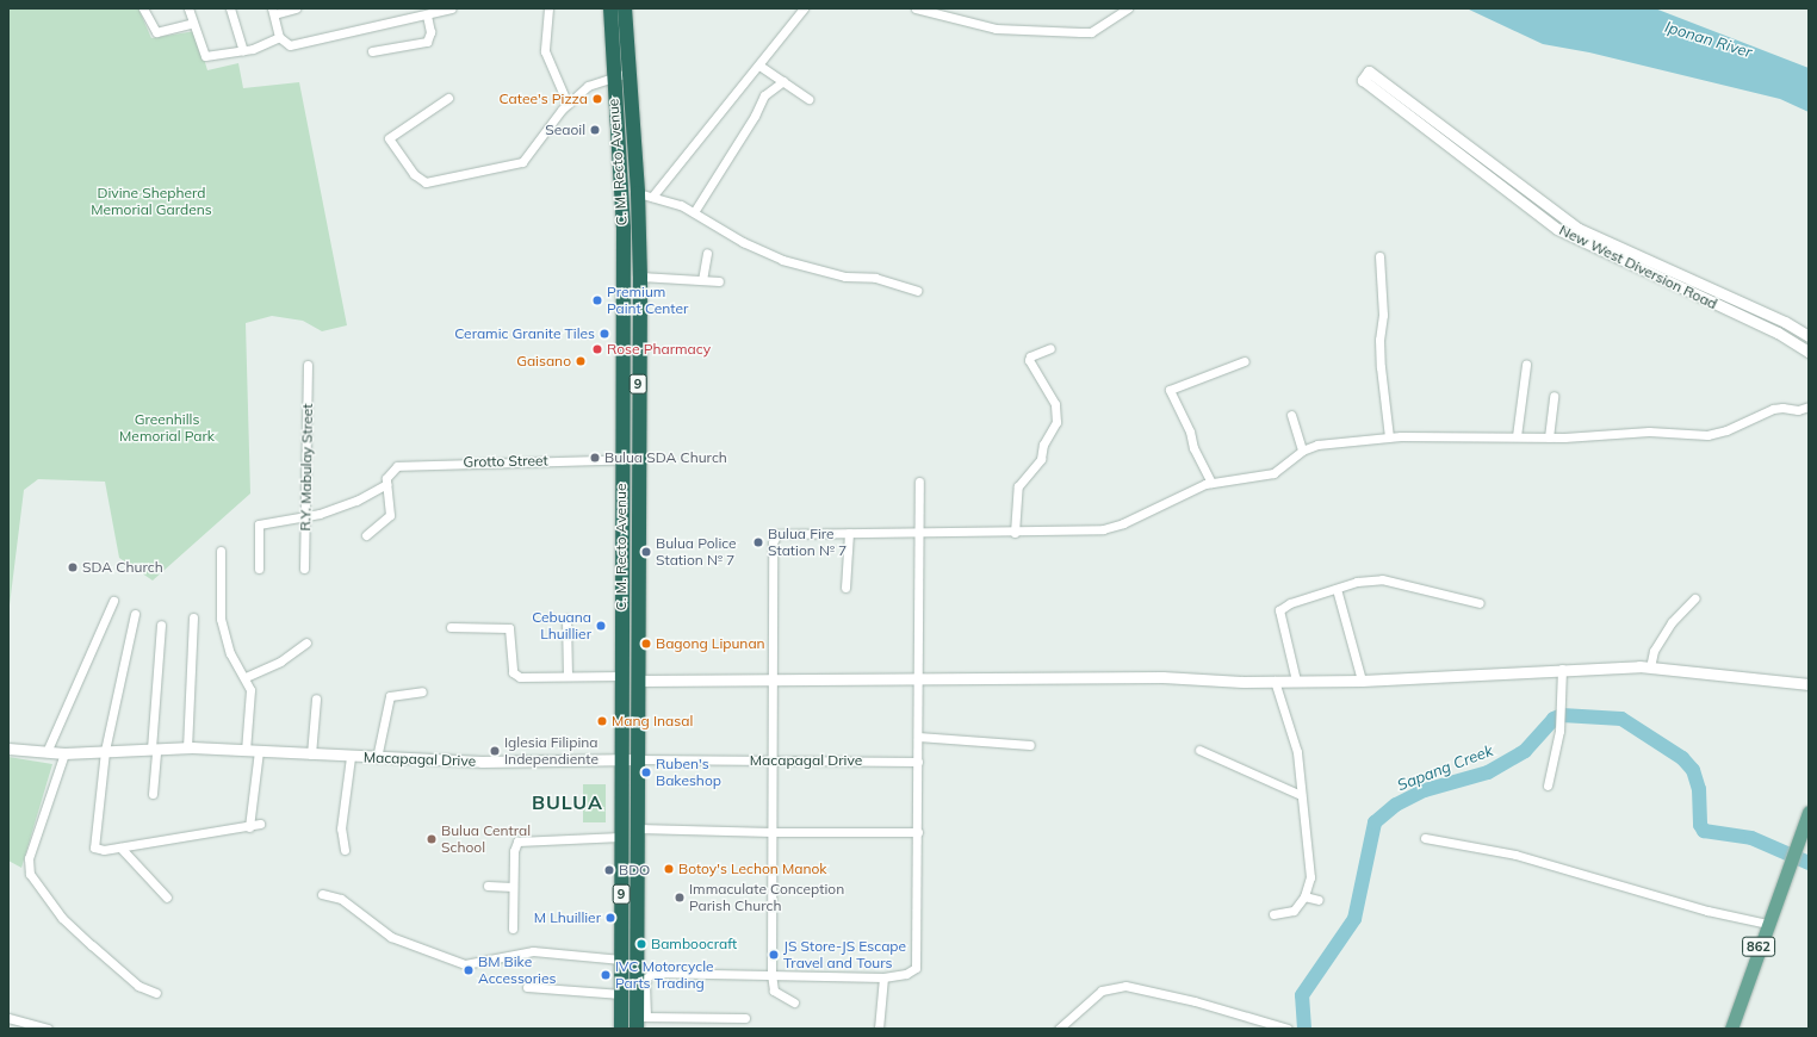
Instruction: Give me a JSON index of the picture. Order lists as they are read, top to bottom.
{
  "streets": {
    "highway": ["C. M. Recto Avenue", "9"],
    "main road": ["862"],
    "street": [
      "New West Diversion Road",
      "Grotto Street",
      "R.Y. Mabulay Street",
      "Macapagal Drive"
    ]
  },
  "crossings": [
    ["C. M. Recto Avenue", "Grotto Street"],
    ["C. M. Recto Avenue", "Macapagal Drive"]
  ],
  "districts": ["BULUA"],
  "water": ["Iponan River", "Sapang Creek"],
  "parks": ["Divine Shepherd Memorial Gardens", "Greenhills Memorial Park"],
  "places": [
    "Catee's Pizza",
    "Seaoil",
    "Premium Paint Center",
    "Ceramic Granite Tiles",
    "Rose Pharmacy",
    "Gaisano",
    "Bulua SDA Church",
    "Bulua Fire Station № 7",
    "Bulua Police Station № 7",
    "SDA Church",
    "Cebuana Lhuillier",
    "Bagong Lipunan",
    "Mang Inasal",
    "Iglesia Filipina Independiente",
    "Ruben's Bakeshop",
    "Bulua Central School",
    "Botoy's Lechon Manok",
    "BDO",
    "Immaculate Conception Parish Church",
    "M Lhuillier",
    "Bamboocraft",
    "JS Store-JS Escape Travel and Tours",
    "BM Bike Accessories",
    "IVC Motorcycle Parts Trading"
  ]
}
